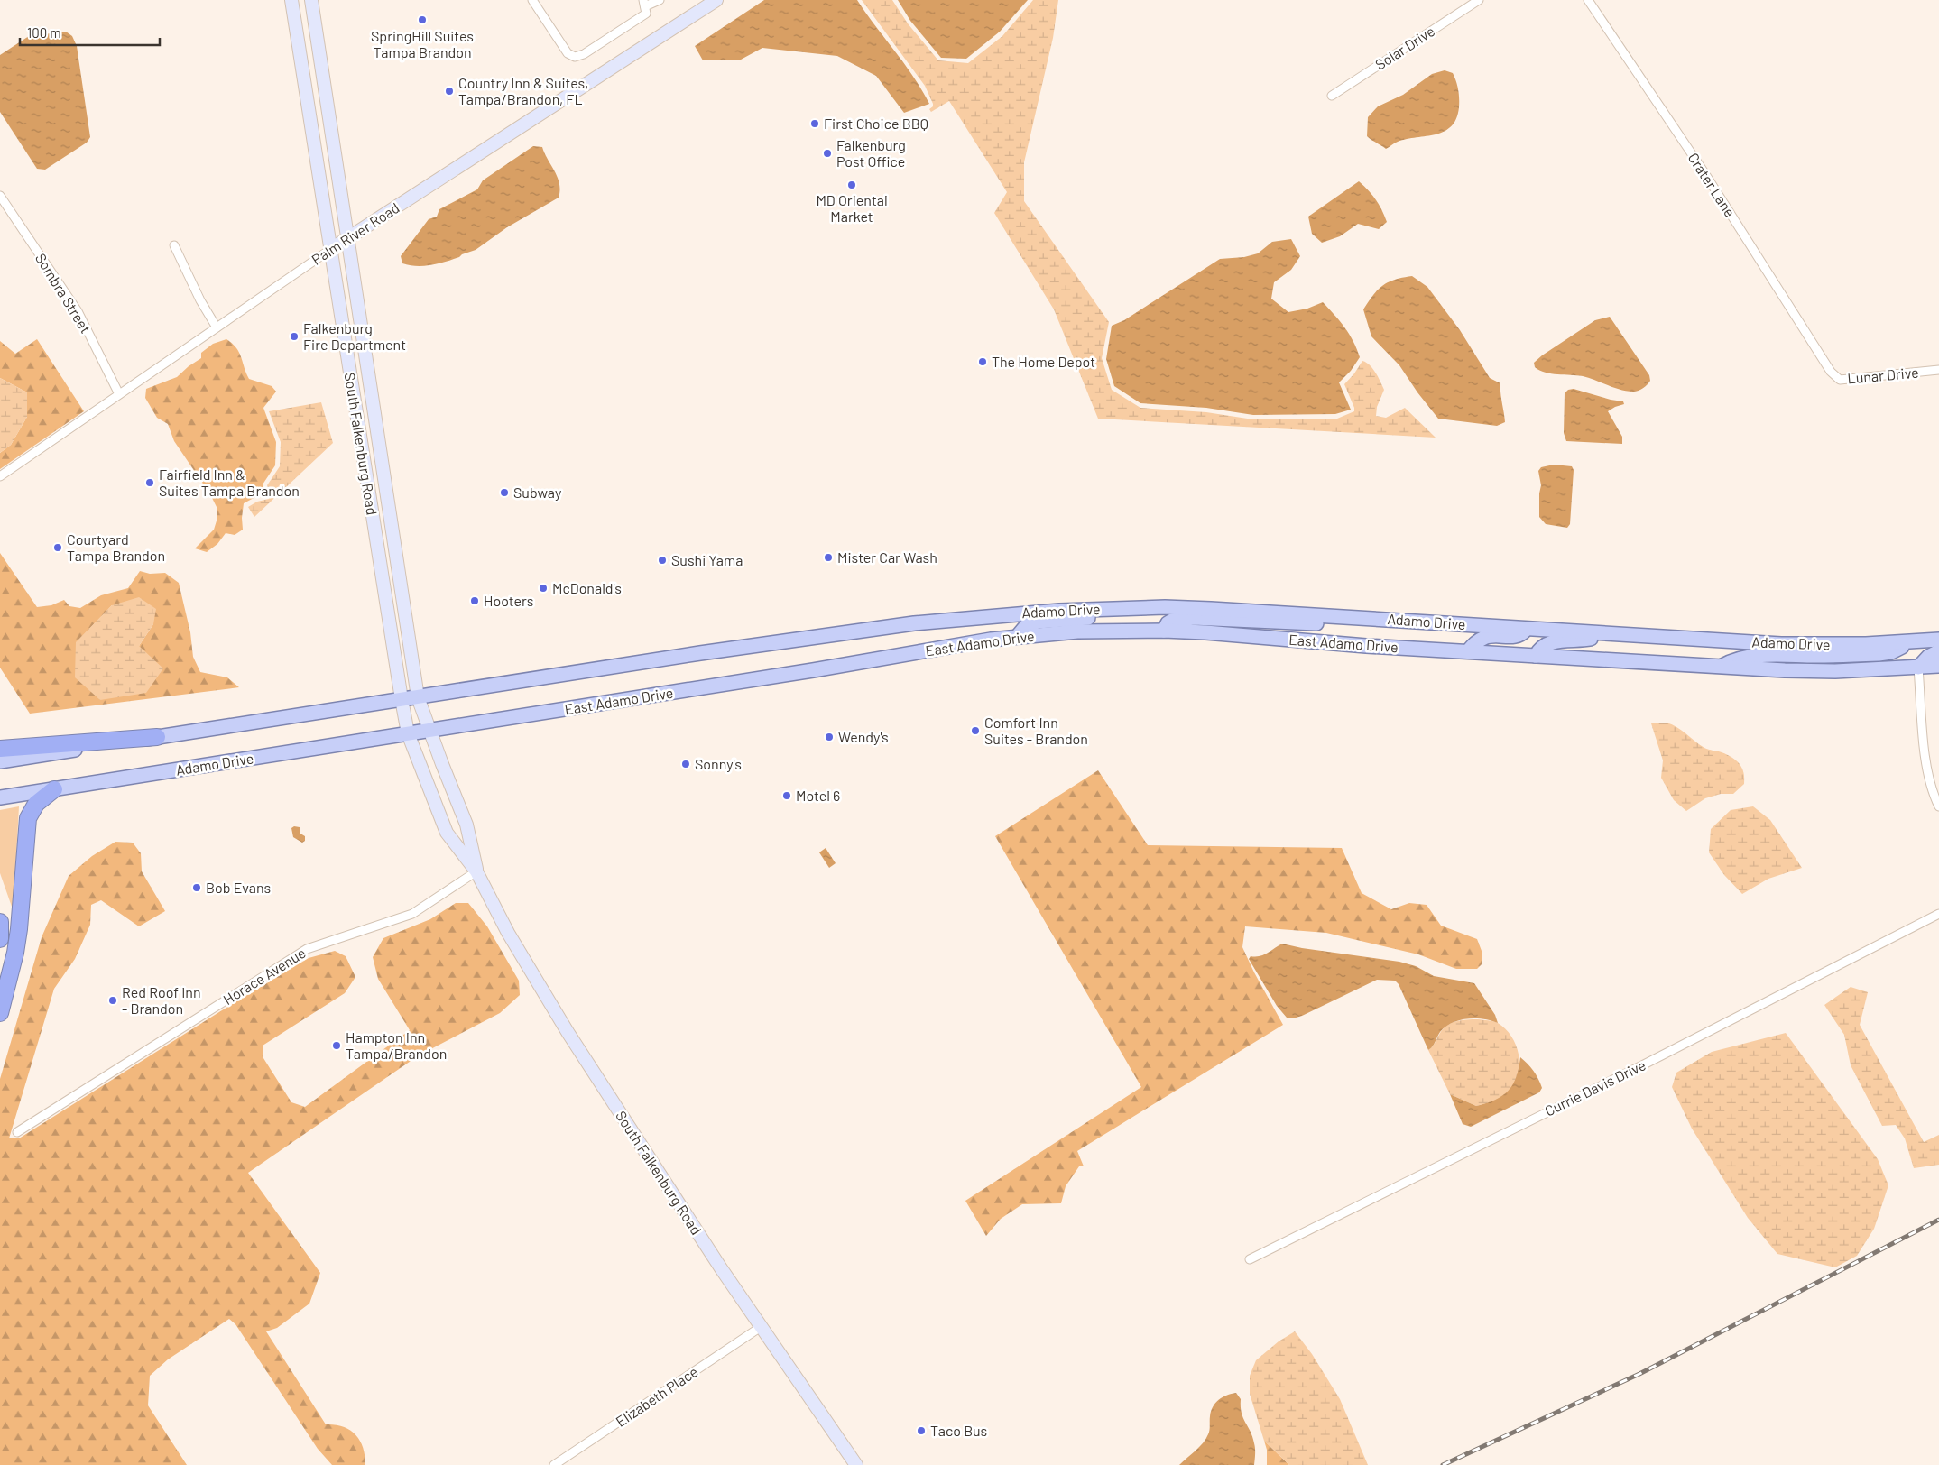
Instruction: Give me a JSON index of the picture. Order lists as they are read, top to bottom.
{
  "streets": {
    "main road": ["Adamo Drive", "East Adamo Drive"],
    "street": [
      "Solar Drive",
      "Crater Lane",
      "Palm River Road",
      "Sombra Street",
      "Lunar Drive",
      "South Falkenburg Road",
      "Horace Avenue",
      "Currie Davis Drive",
      "Elizabeth Place"
    ]
  },
  "crossings": [
    ["Crater Lane", "Lunar Drive"],
    ["Palm River Road", "Sombra Street"],
    ["Palm River Road", "South Falkenburg Road"],
    ["South Falkenburg Road", "Adamo Drive"],
    ["South Falkenburg Road", "East Adamo Drive"],
    ["South Falkenburg Road", "Horace Avenue"],
    ["South Falkenburg Road", "Elizabeth Place"],
    ["Adamo Drive", "East Adamo Drive"]
  ],
  "places": [
    "SpringHill Suites Tampa Brandon",
    "Country Inn & Suites, Tampa/Brandon, FL",
    "First Choice BBQ",
    "Falkenburg Post Office",
    "MD Oriental Market",
    "Falkenburg Fire Department",
    "The Home Depot",
    "Fairfield Inn & Suites Tampa Brandon",
    "Subway",
    "Courtyard Tampa Brandon",
    "Mister Car Wash",
    "Sushi Yama",
    "McDonald's",
    "Hooters",
    "Comfort Inn Suites - Brandon",
    "Wendy's",
    "Sonny's",
    "Motel 6",
    "Bob Evans",
    "Red Roof Inn - Brandon",
    "Hampton Inn Tampa/Brandon",
    "Taco Bus"
  ],
  "scale_bar": "100 m"
}
